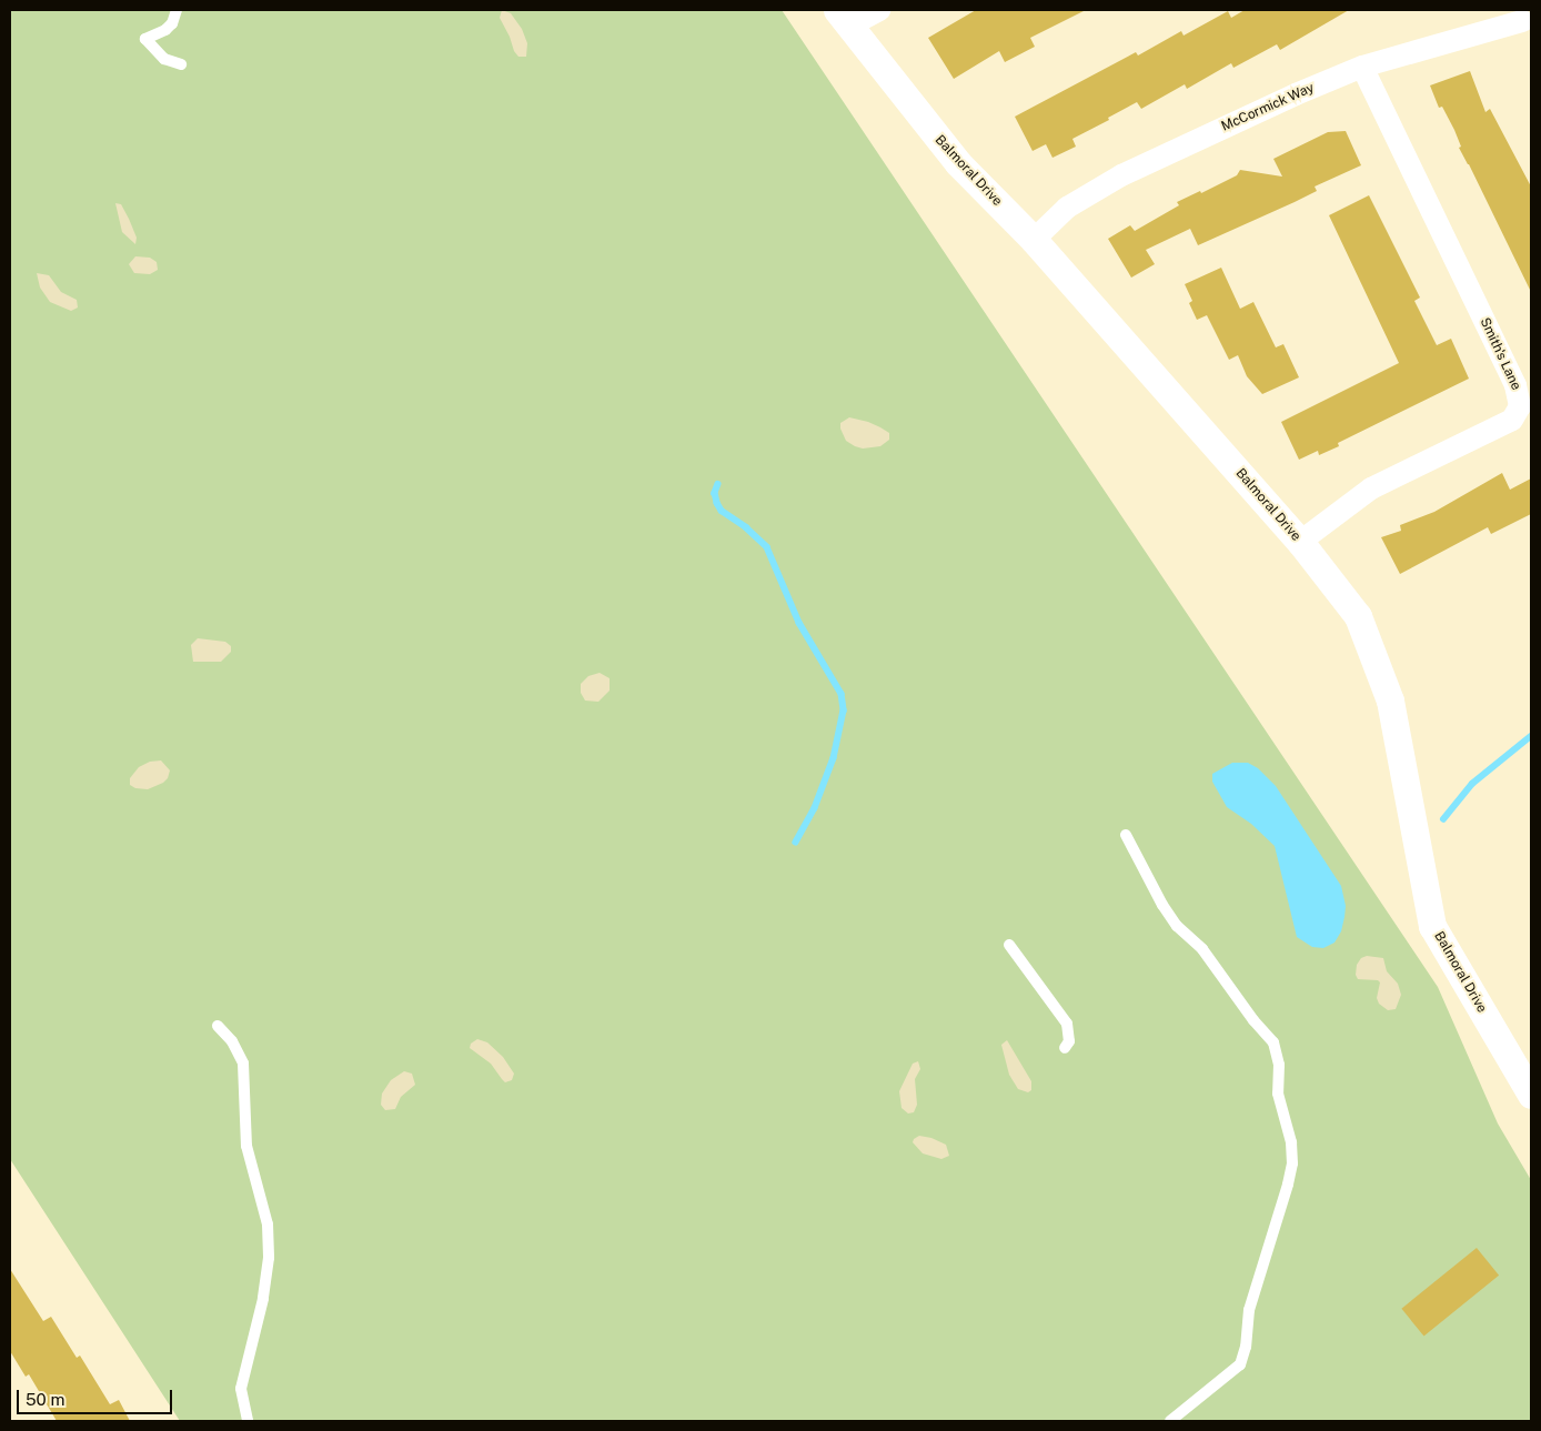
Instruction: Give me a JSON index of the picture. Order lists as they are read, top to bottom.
{
  "streets": {
    "street": ["McCormick Way", "Balmoral Drive", "Smith's Lane"]
  },
  "crossings": [
    ["McCormick Way", "Balmoral Drive"],
    ["McCormick Way", "Smith's Lane"],
    ["Balmoral Drive", "Smith's Lane"]
  ],
  "scale_bar": "50 m"
}
